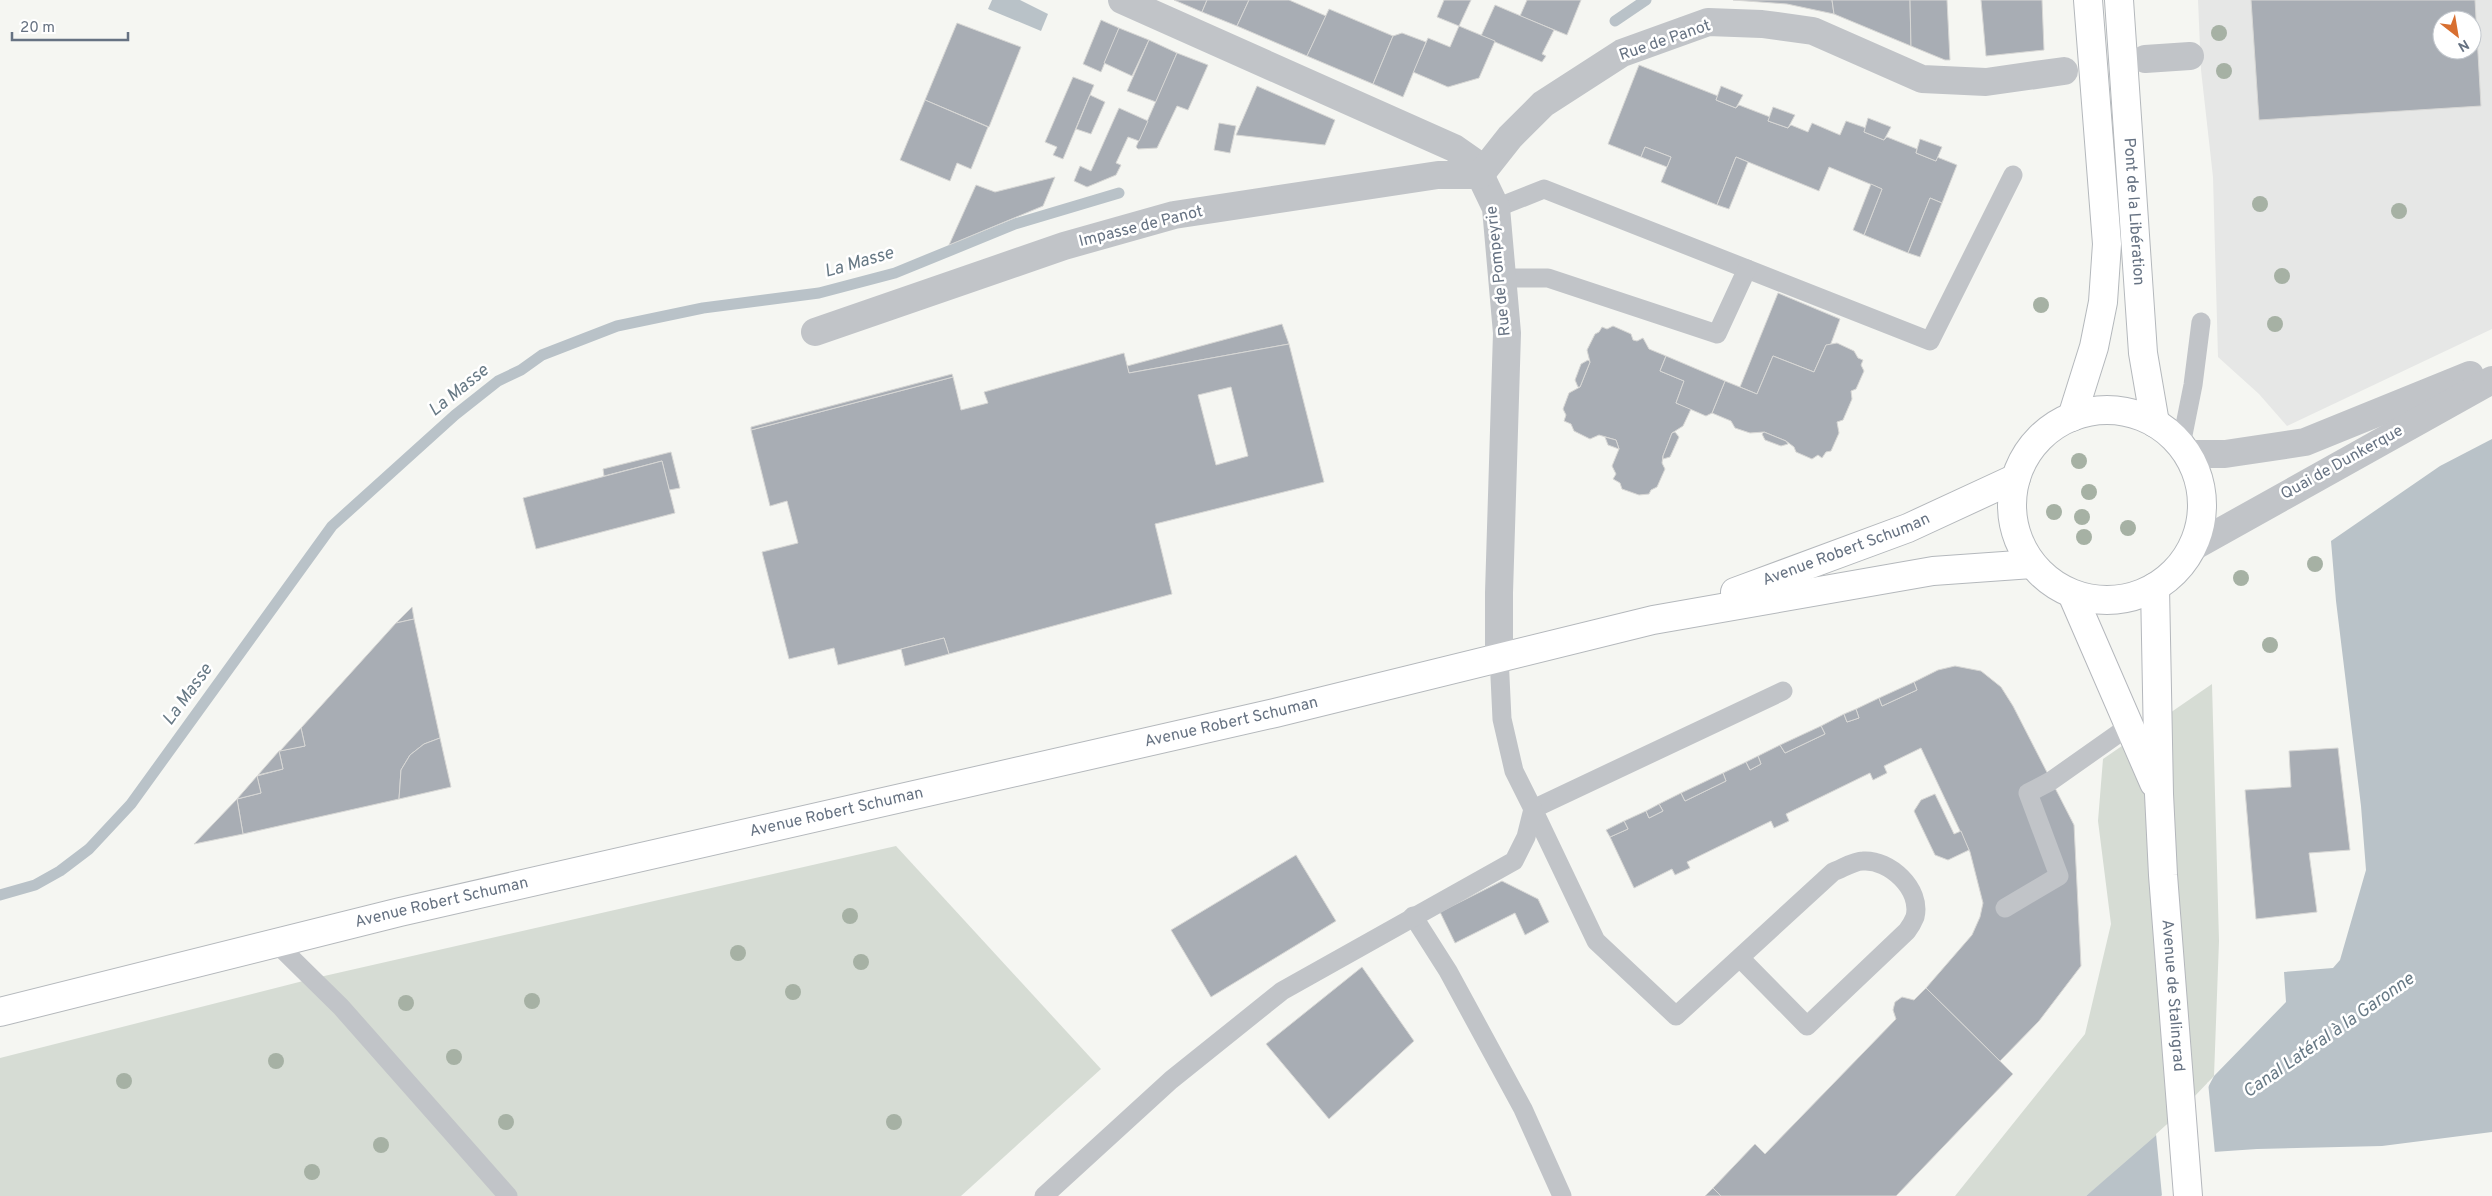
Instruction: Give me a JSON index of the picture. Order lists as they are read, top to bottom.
{
  "streets": {
    "main road": ["Pont de la Libération", "Avenue Robert Schuman", "Avenue de Stalingrad"],
    "street": [
      "Rue de Panot",
      "Impasse de Panot",
      "Rue de Pompeyrie",
      "Quai de Dunkerque"
    ]
  },
  "crossings": [
    ["Rue de Panot", "Impasse de Panot"],
    ["Rue de Panot", "Rue de Pompeyrie"],
    ["Impasse de Panot", "Rue de Pompeyrie"],
    ["Rue de Pompeyrie", "Avenue Robert Schuman"]
  ],
  "water": ["La Masse", "Canal Latéral à la Garonne"],
  "scale_bar": "20 m",
  "north": "bottom right"
}
